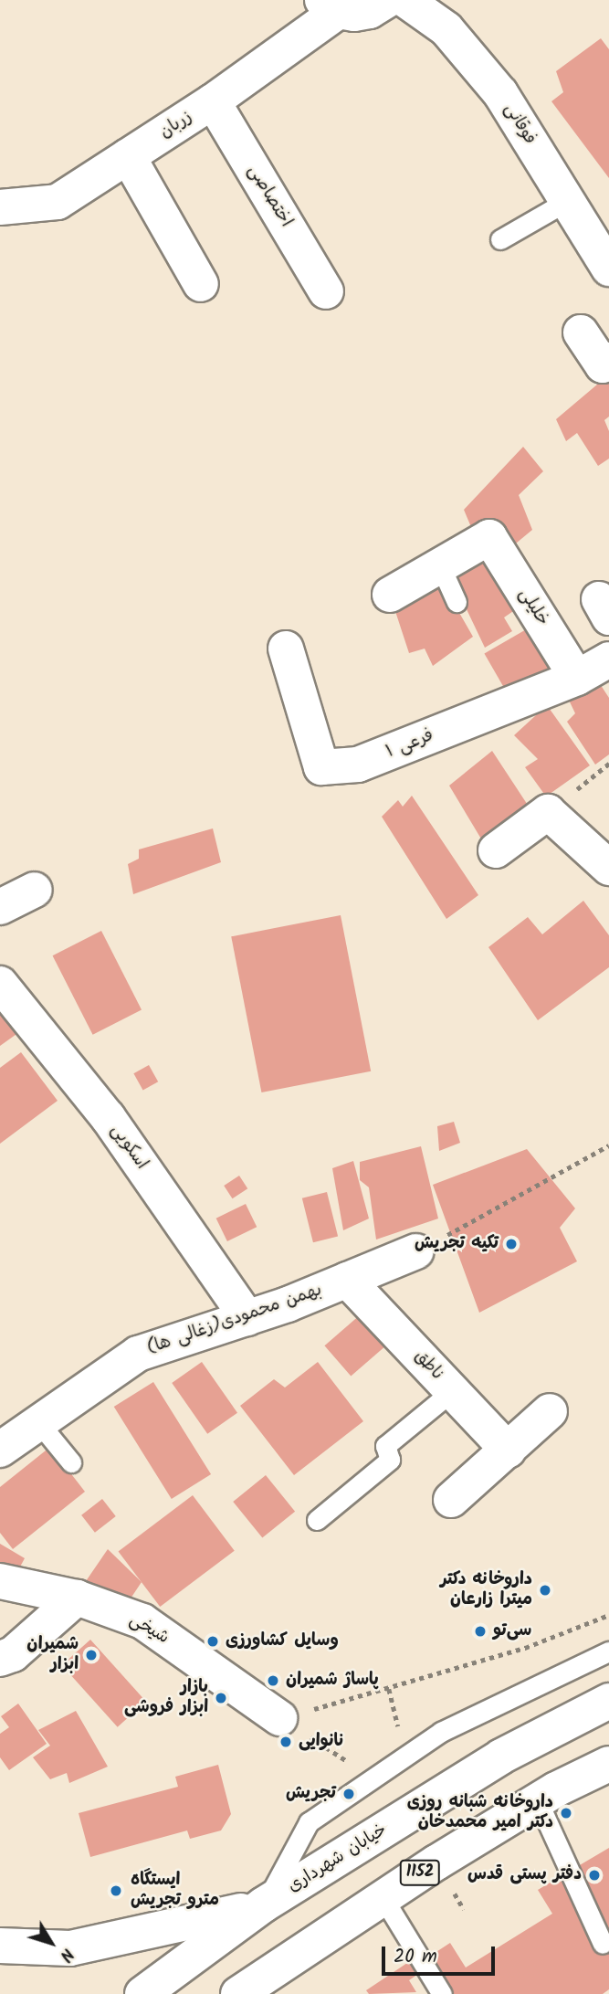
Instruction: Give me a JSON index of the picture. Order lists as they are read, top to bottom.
{
  "streets": {
    "street": [
      "فوقانی",
      "زربان",
      "اختصاصی",
      "خلیلی",
      "فرعی ۱",
      "اسکویی",
      "بهمن محمودی(زغالی ها)",
      "ناطق",
      "شیخی",
      "خیابان شهرداری",
      "1152"
    ]
  },
  "crossings": [
    ["زربان", "اختصاصی"],
    ["خلیلی", "فرعی ۱"],
    ["اسکویی", "بهمن محمودی(زغالی ها)"],
    ["بهمن محمودی(زغالی ها)", "ناطق"]
  ],
  "places": [
    "تکیه تجریش",
    "داروخانه دکتر میترا زارعان",
    "سی‌تو",
    "وسایل کشاورزی",
    "شمیران ابزار",
    "پاساژ شمیران",
    "بازار ابزار فروشی",
    "نانوایی",
    "تجریش",
    "داروخانه شبانه روزی دکتر امیر محمدخان",
    "دفتر پستی قدس",
    "ایستگاه مترو تجریش"
  ],
  "scale_bar": "20 m",
  "north": "bottom right"
}
